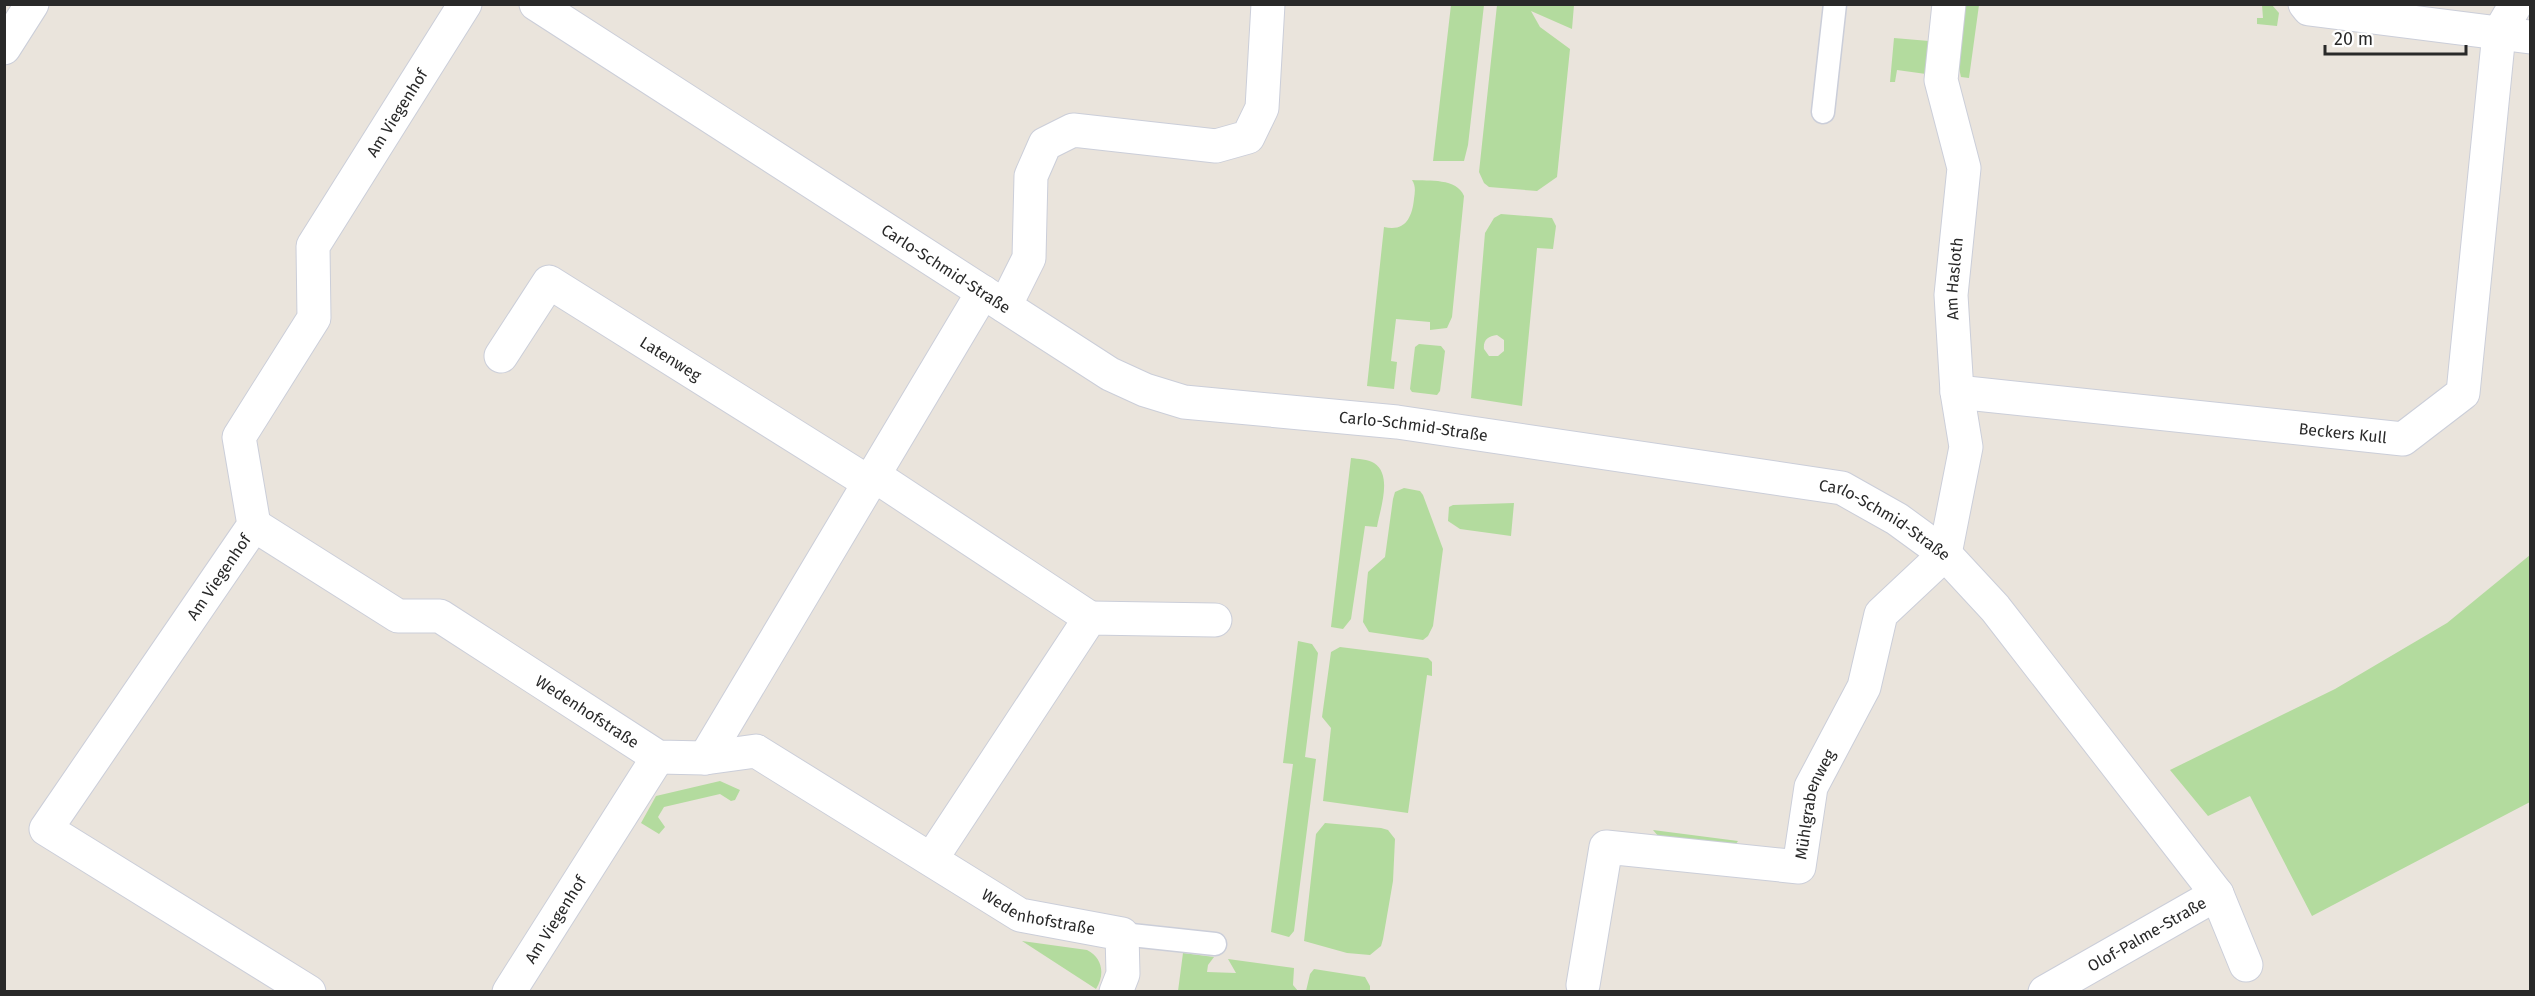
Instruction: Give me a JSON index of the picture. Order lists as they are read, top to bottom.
{
  "streets": {
    "street": [
      "Am Viegenhof",
      "Carlo-Schmid-Straße",
      "Am Hasloth",
      "Latenweg",
      "Beckers Kull",
      "Wedenhofstraße",
      "Mühlgrabenweg",
      "Olof-Palme-Straße"
    ]
  },
  "crossings": [
    ["Am Viegenhof", "Wedenhofstraße"],
    ["Carlo-Schmid-Straße", "Am Hasloth"],
    ["Carlo-Schmid-Straße", "Mühlgrabenweg"],
    ["Carlo-Schmid-Straße", "Olof-Palme-Straße"],
    ["Am Hasloth", "Beckers Kull"],
    ["Am Hasloth", "Mühlgrabenweg"]
  ],
  "scale_bar": "20 m"
}
